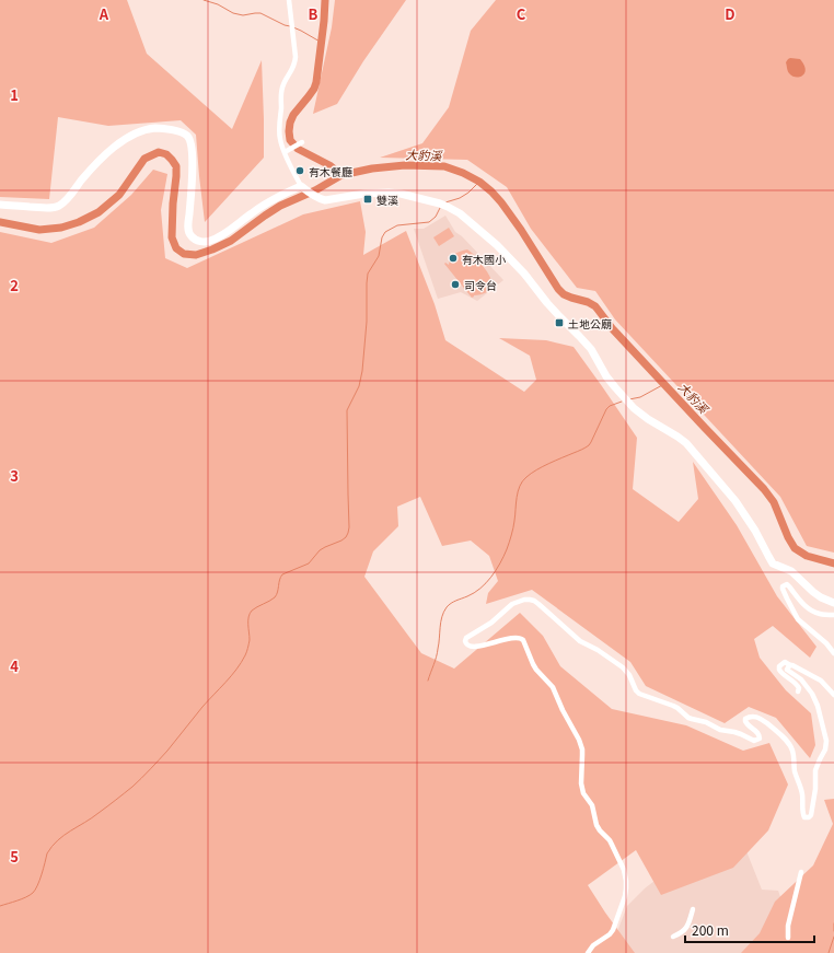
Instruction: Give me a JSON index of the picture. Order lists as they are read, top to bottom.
{
  "water": ["大豹溪"],
  "places": {
    "other": ["有木餐廳", "有木國小", "司令台"],
    "transit": ["雙溪", "土地公廟"]
  },
  "scale_bar": "200 m",
  "grid": {
    "columns": [
      "A",
      "B",
      "C",
      "D"
    ],
    "rows": [
      "1",
      "2",
      "3",
      "4",
      "5"
    ]
  }
}
